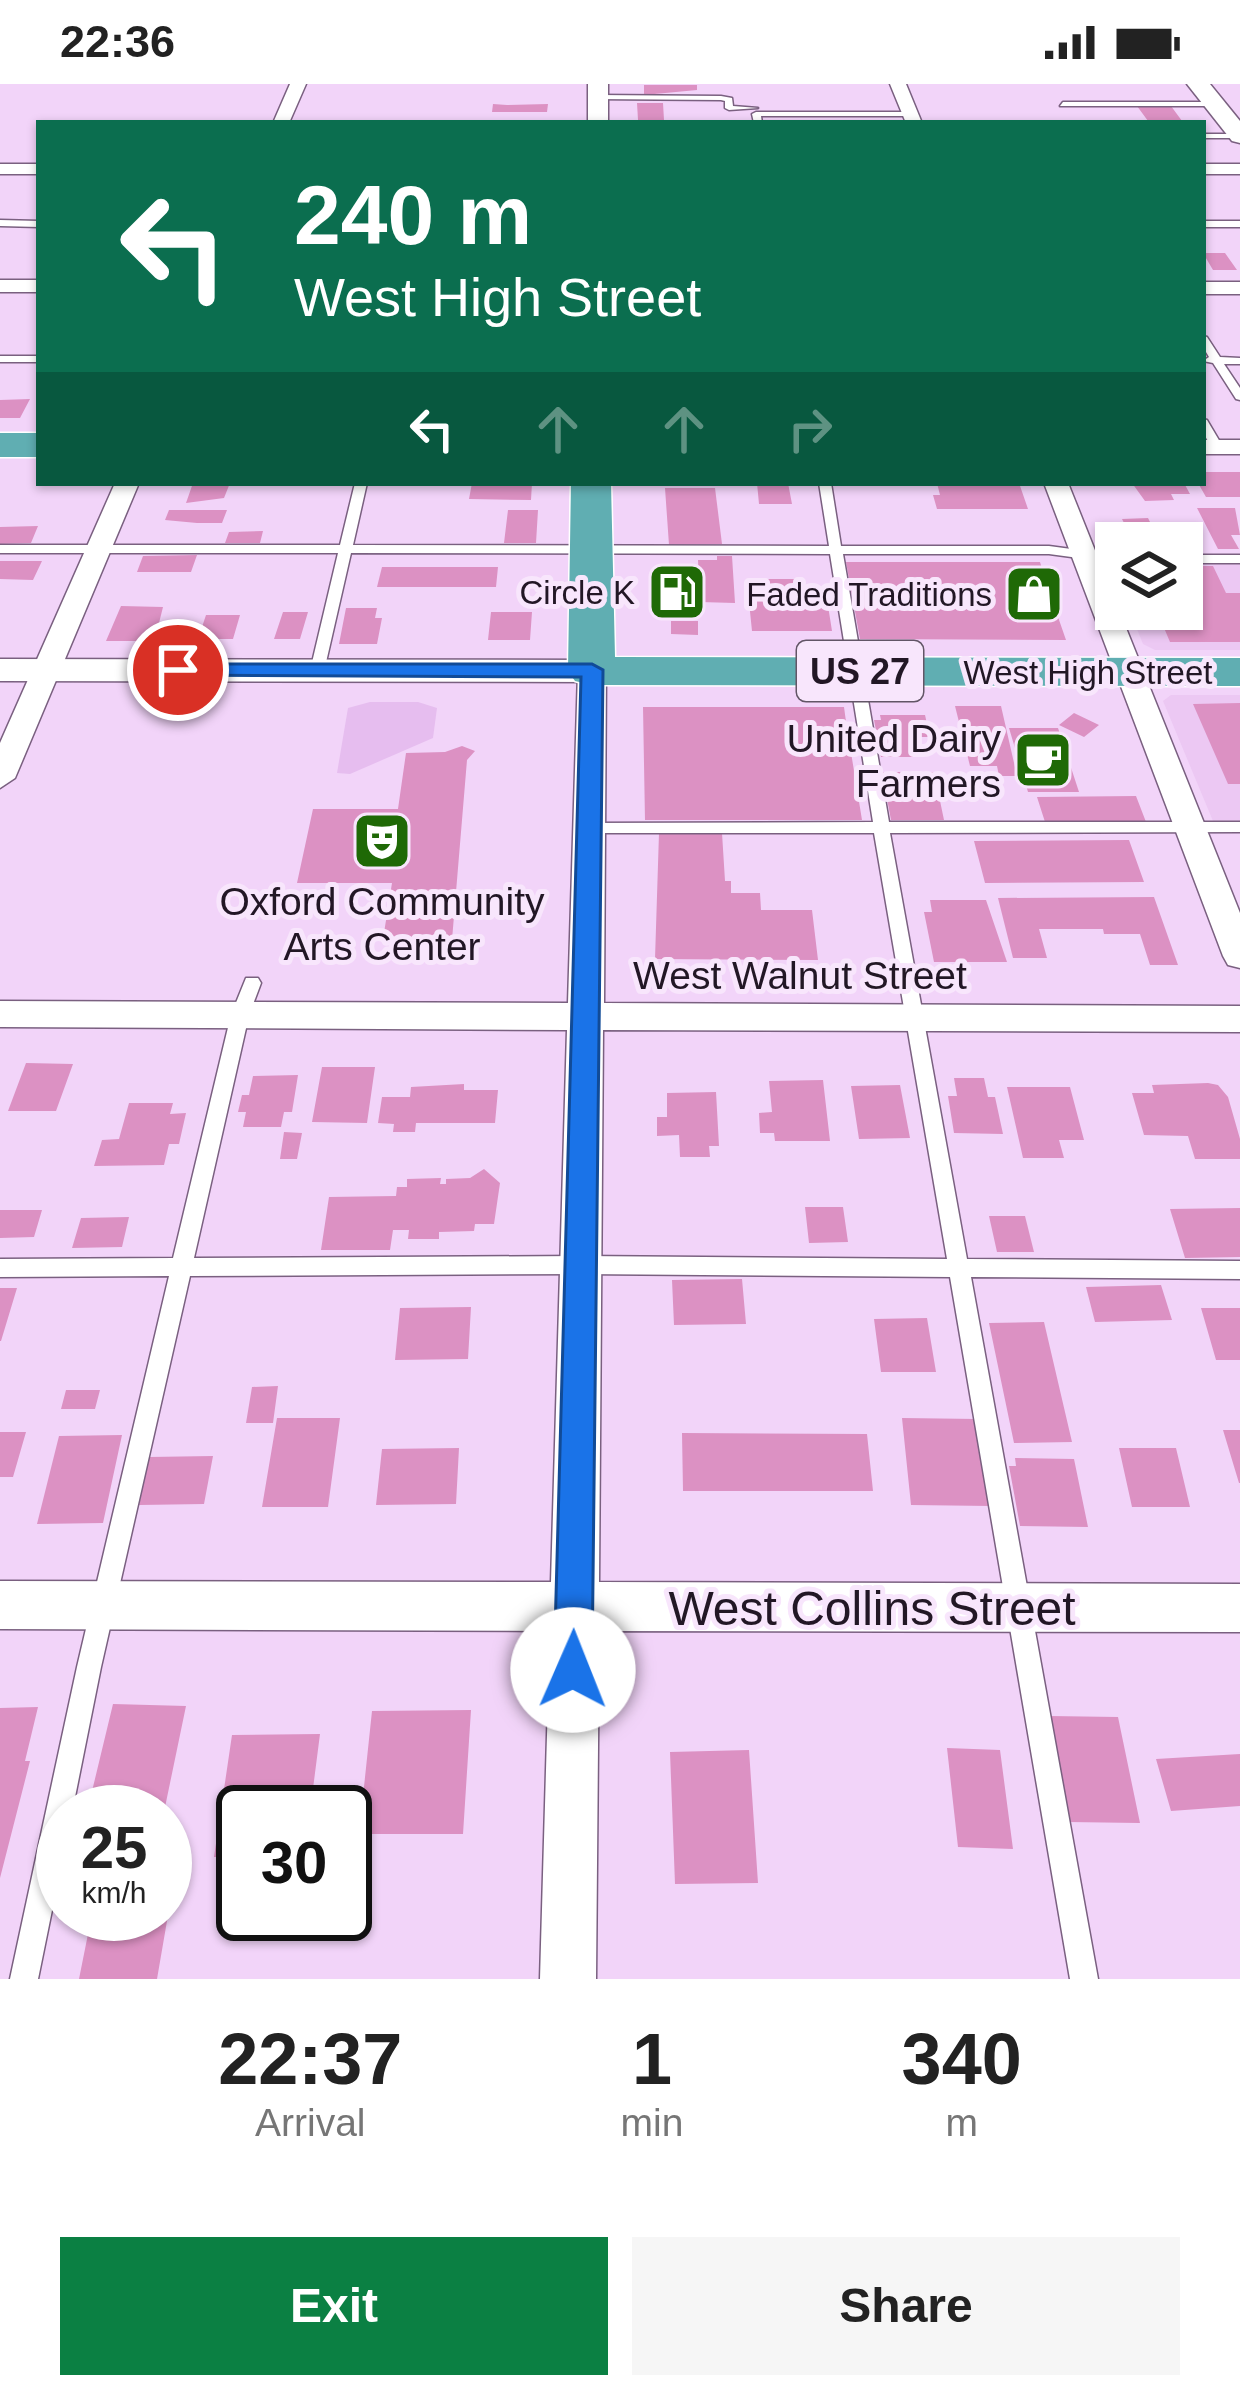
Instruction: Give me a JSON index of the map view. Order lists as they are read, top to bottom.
{
  "streets": {
    "highway": ["US 27", "West High Street"],
    "street": ["West Walnut Street", "West Collins Street"]
  },
  "places": {
    "fuel station": ["Circle K"],
    "shop": ["Faded Traditions"],
    "cafe": ["United Dairy Farmers"],
    "theatre": ["Oxford Community Arts Center"]
  },
  "page": {
    "status": "22:36",
    "turn": ["240 m", "West High Street"],
    "speed": "25 km/h",
    "limit": "30",
    "eta": [
      "22:37",
      "Arrival",
      "1",
      "min",
      "340",
      "m"
    ],
    "buttons": ["Exit", "Share"]
  }
}
